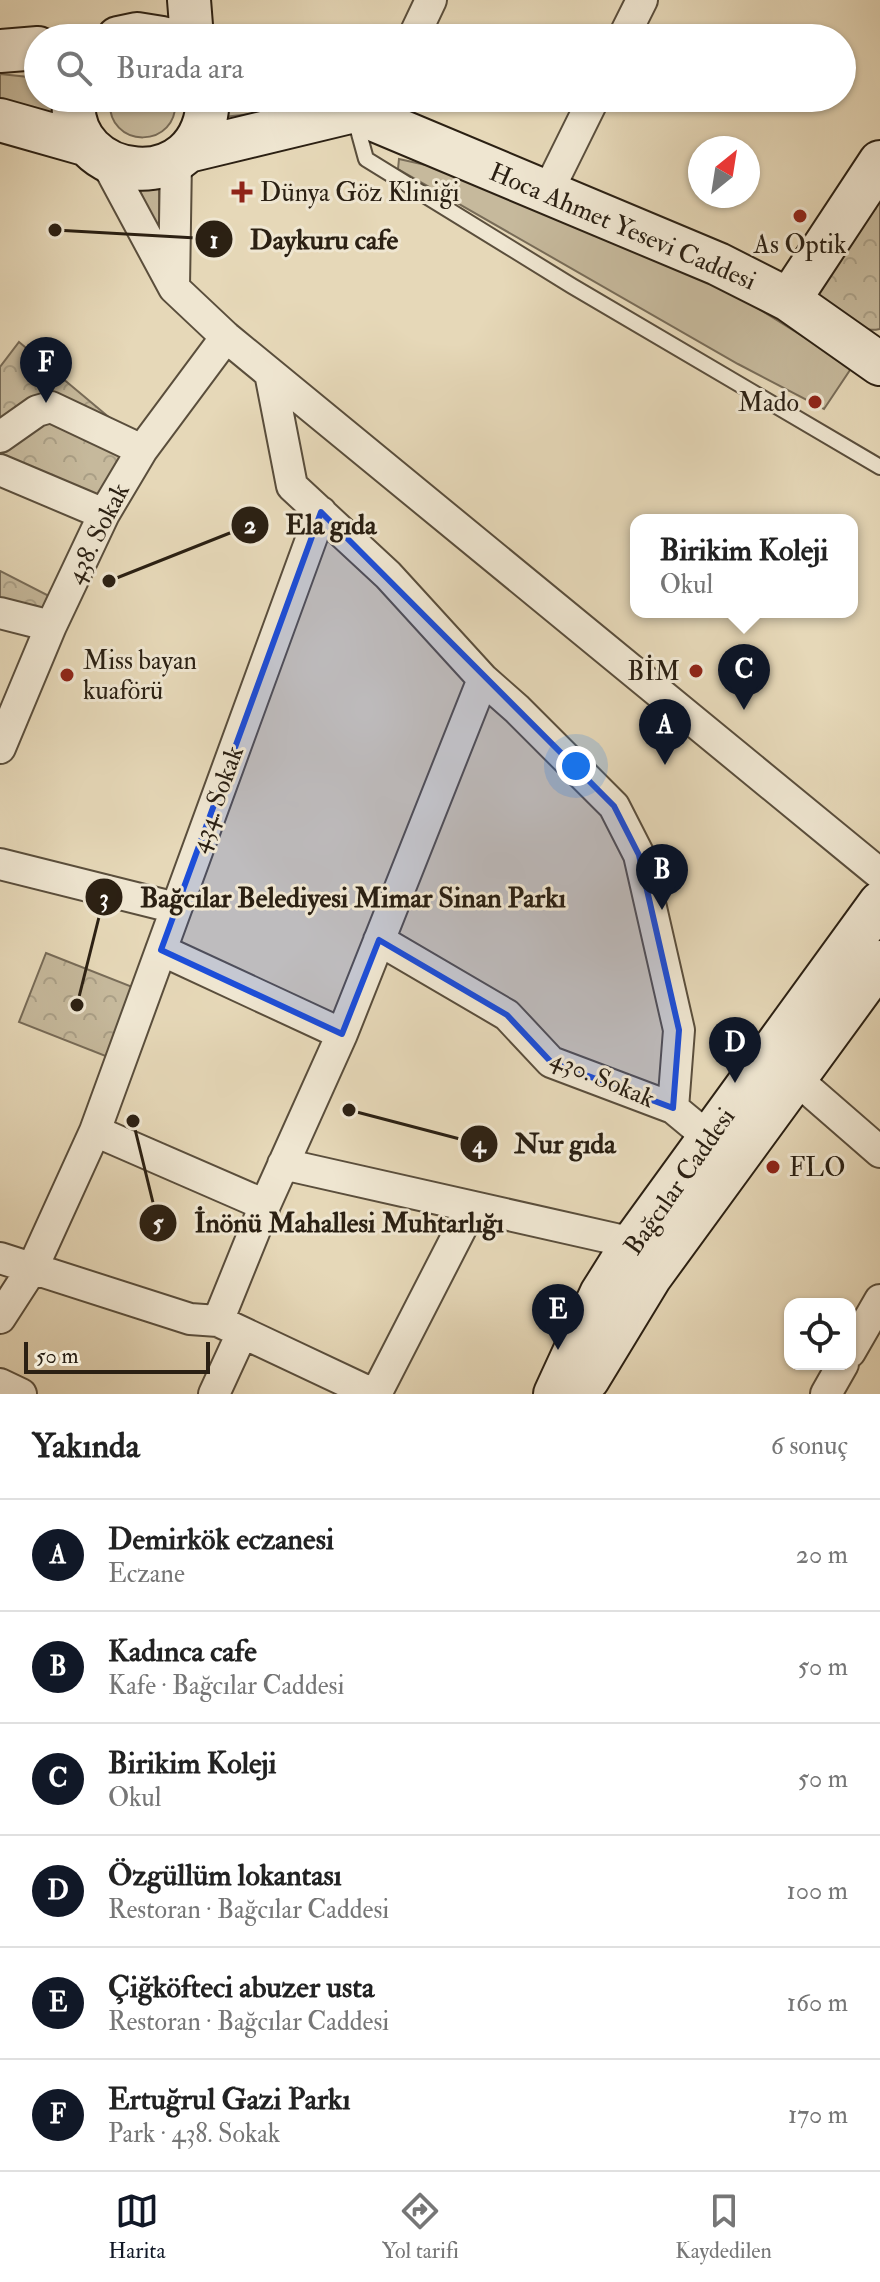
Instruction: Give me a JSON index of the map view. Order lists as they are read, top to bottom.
{
  "streets": {
    "main road": ["Hoca Ahmet Yesevi Caddesi", "Bağcılar Caddesi"],
    "street": ["438. Sokak", "434. Sokak", "430. Sokak"]
  },
  "crossings": [
    ["430. Sokak", "Bağcılar Caddesi"]
  ],
  "places": {
    "health": ["Dünya Göz Kliniği"],
    "other": [
      "As Optik",
      "Daykuru cafe",
      "Mado",
      "Ela gıda",
      "BİM",
      "Miss bayan kuaförü",
      "Bağcılar Belediyesi Mimar Sinan Parkı",
      "Nur gıda",
      "İnönü Mahallesi Muhtarlığı",
      "FLO"
    ]
  },
  "scale_bar": "50 m",
  "north": "top right",
  "page": {
    "search": "Burada ara",
    "pins": [
      "F",
      "C",
      "A",
      "B",
      "D",
      "E"
    ],
    "popup": ["Birikim Koleji", "Okul"],
    "scale": "50 m",
    "heading": ["Yakında", "6 sonuç"],
    "list": [
      {
        "mark": "A",
        "name": "Demirkök eczanesi",
        "note": "Eczane",
        "value": "20 m"
      },
      {
        "mark": "B",
        "name": "Kadınca cafe",
        "note": "Kafe · Bağcılar Caddesi",
        "value": "50 m"
      },
      {
        "mark": "C",
        "name": "Birikim Koleji",
        "note": "Okul",
        "value": "50 m"
      },
      {
        "mark": "D",
        "name": "Özgüllüm lokantası",
        "note": "Restoran · Bağcılar Caddesi",
        "value": "100 m"
      },
      {
        "mark": "E",
        "name": "Çiğköfteci abuzer usta",
        "note": "Restoran · Bağcılar Caddesi",
        "value": "160 m"
      },
      {
        "mark": "F",
        "name": "Ertuğrul Gazi Parkı",
        "note": "Park · 438. Sokak",
        "value": "170 m"
      }
    ],
    "nav": ["Harita", "Yol tarifi", "Kaydedilen"]
  }
}
